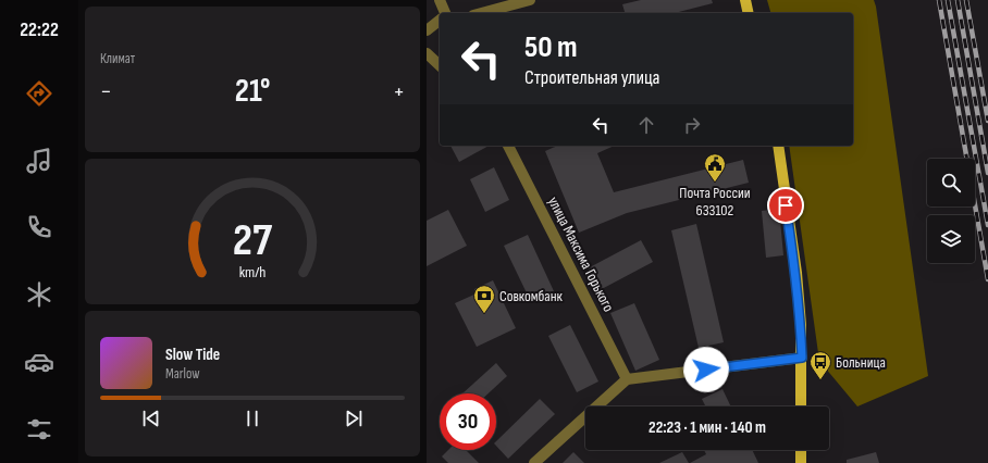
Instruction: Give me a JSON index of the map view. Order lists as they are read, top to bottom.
{
  "streets": {
    "street": ["улица Максима Горького"]
  },
  "places": {
    "public building": ["Почта России 633102"],
    "bank": ["Совкомбанк"],
    "bus stop": ["Больница"]
  },
  "page": {
    "tabs": "22:22",
    "tile": "Климат",
    "turn": ["50 m", "Строительная улица"],
    "heat": ["−", "21°", "+"],
    "song": ["Slow Tide", "Marlow"],
    "limit": "30",
    "trip": "22:23 · 1 мин · 140 m",
    "gauge": ["27", "km/h"]
  }
}
